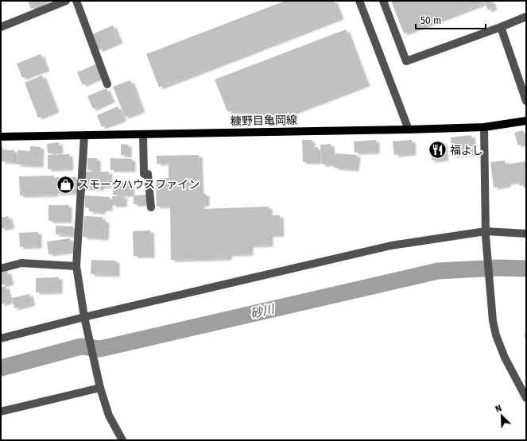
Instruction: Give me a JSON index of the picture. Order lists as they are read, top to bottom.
{
  "streets": {
    "main road": ["糠野目亀岡線"]
  },
  "water": ["砂川"],
  "places": {
    "restaurant": ["福よし"],
    "shop": ["スモークハウスファイン"]
  },
  "scale_bar": "50 m",
  "north": "top left"
}
